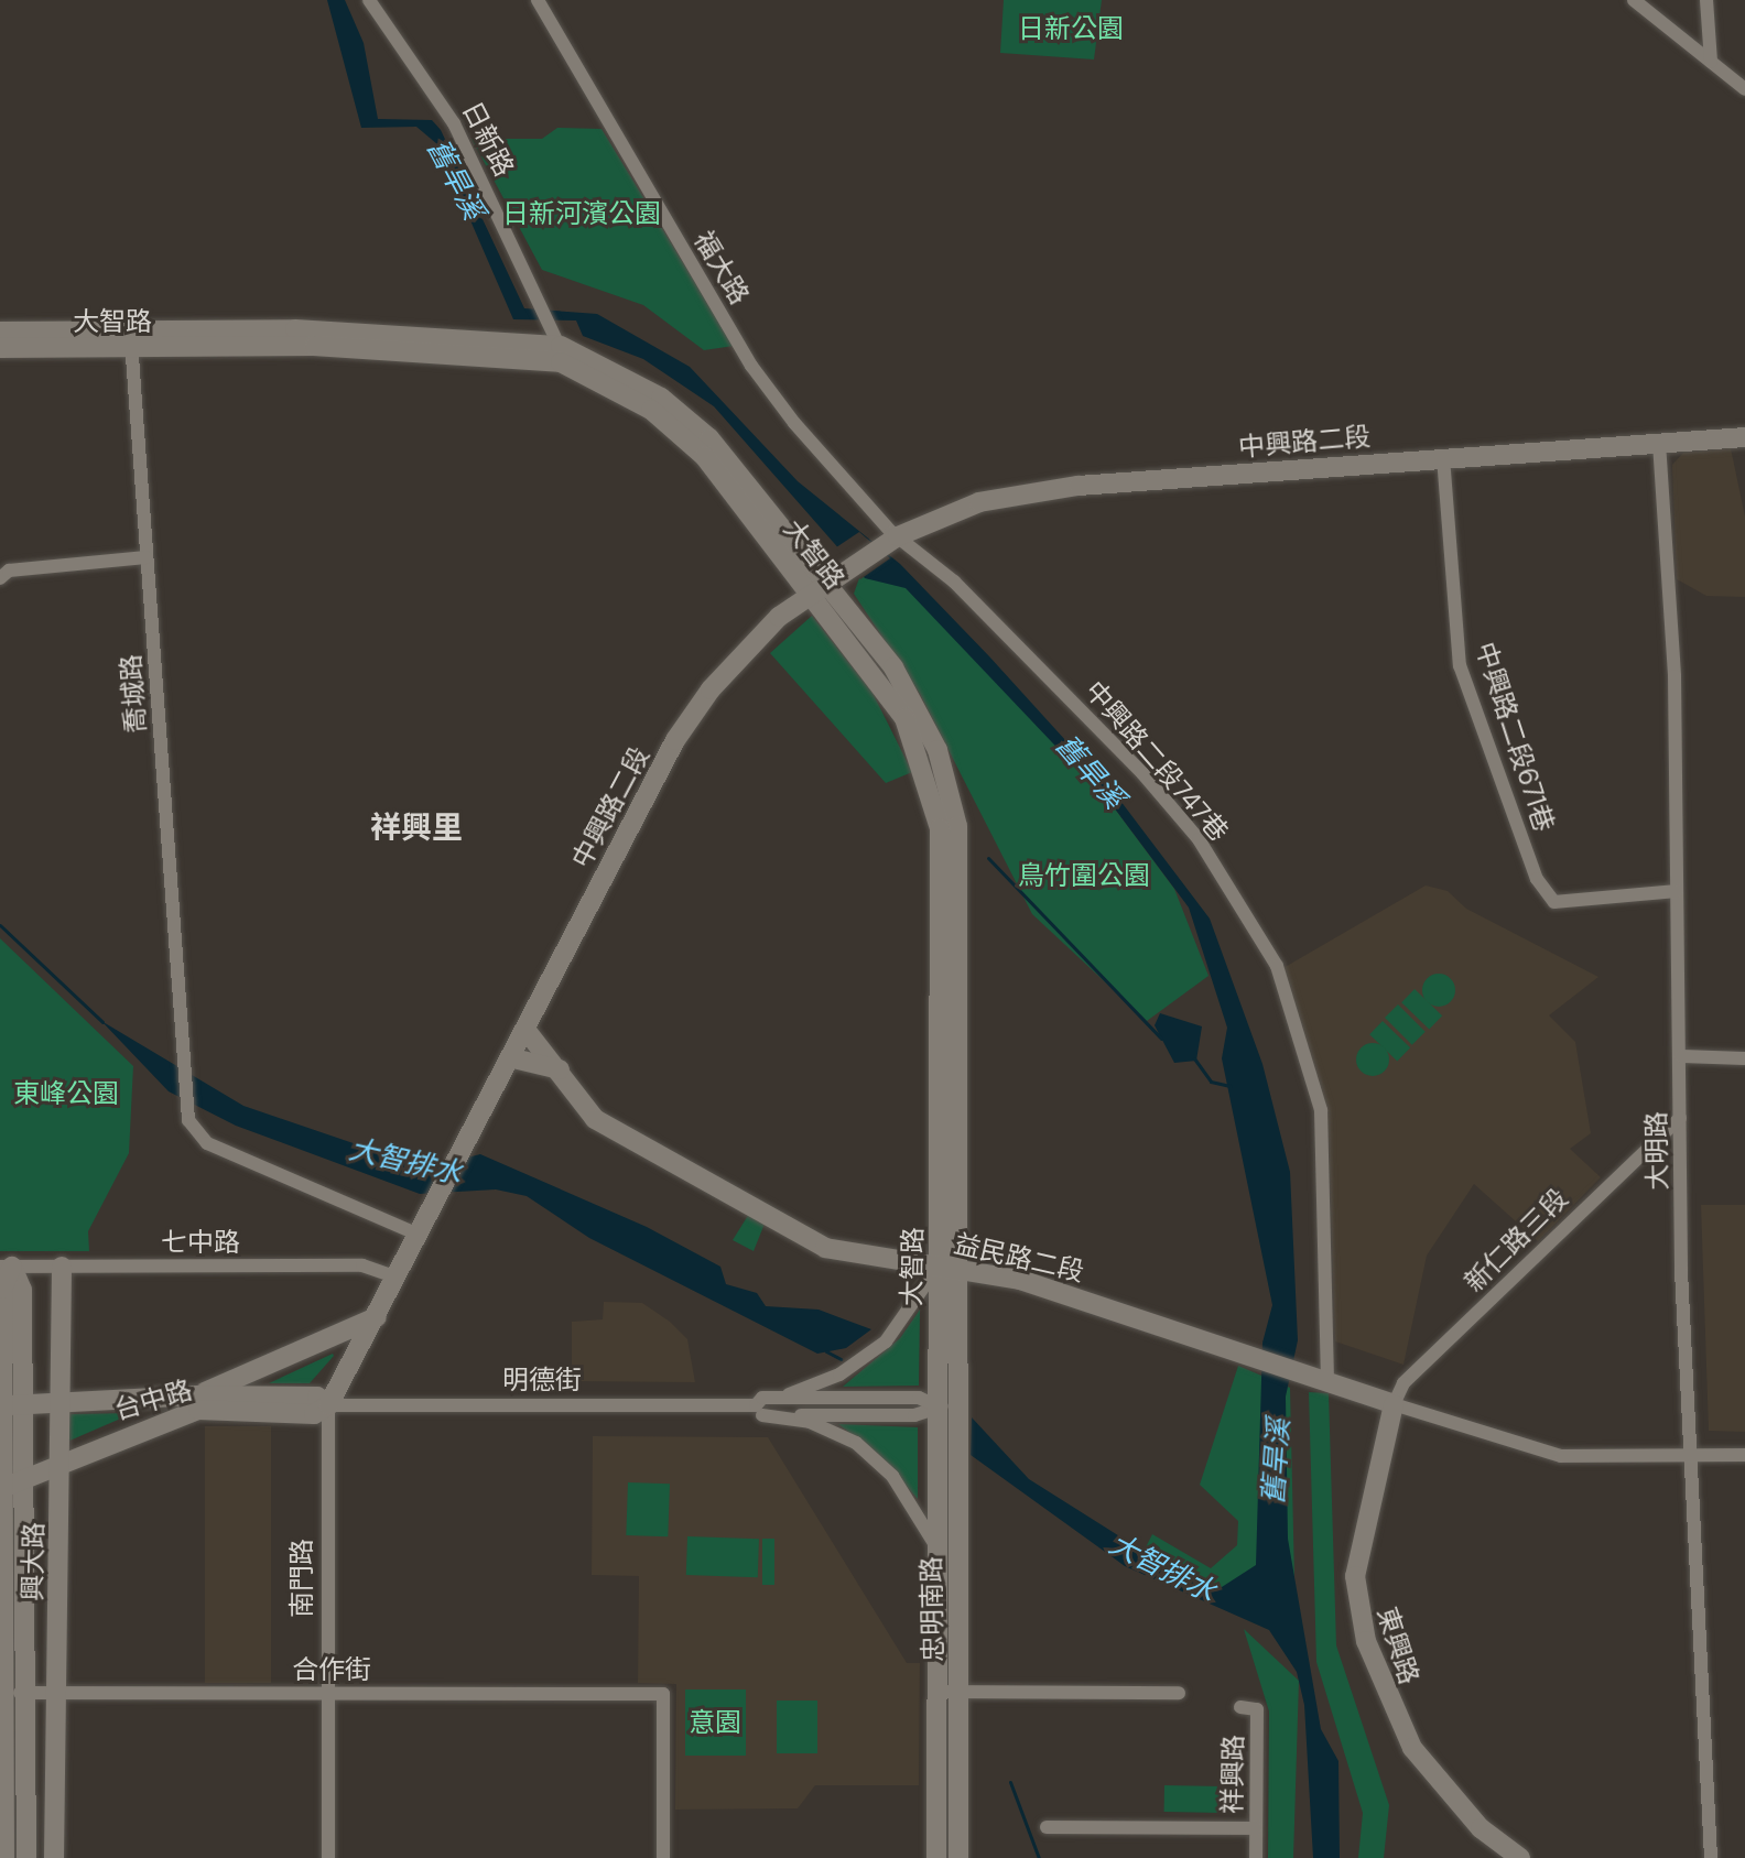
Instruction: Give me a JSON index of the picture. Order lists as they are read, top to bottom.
{
  "streets": {
    "street": [
      "日新路",
      "福大路",
      "大智路",
      "中興路二段",
      "喬城路",
      "中興路二段671巷",
      "中興路二段747巷",
      "大明路",
      "新仁路三段",
      "七中路",
      "益民路二段",
      "明德街",
      "台中路",
      "興大路",
      "南門路",
      "忠明南路",
      "東興路",
      "合作街",
      "祥興路"
    ]
  },
  "crossings": [
    ["日新路", "大智路"],
    ["福大路", "中興路二段"],
    ["福大路", "中興路二段747巷"],
    ["大智路", "中興路二段"],
    ["大智路", "喬城路"],
    ["大智路", "益民路二段"],
    ["大智路", "明德街"],
    ["大智路", "忠明南路"],
    ["中興路二段", "喬城路"],
    ["中興路二段", "中興路二段671巷"],
    ["中興路二段", "中興路二段747巷"],
    ["中興路二段", "大明路"],
    ["中興路二段", "益民路二段"],
    ["中興路二段671巷", "大明路"],
    ["中興路二段747巷", "益民路二段"],
    ["大明路", "新仁路三段"],
    ["新仁路三段", "東興路"],
    ["七中路", "興大路"],
    ["明德街", "台中路"],
    ["明德街", "南門路"],
    ["明德街", "忠明南路"],
    ["台中路", "興大路"],
    ["台中路", "南門路"],
    ["興大路", "合作街"],
    ["南門路", "合作街"]
  ],
  "districts": ["祥興里"],
  "water": ["舊旱溪", "大智排水"],
  "parks": [
    "日新公園",
    "日新河濱公園",
    "鳥竹圍公園",
    "東峰公園",
    "意園"
  ]
}
